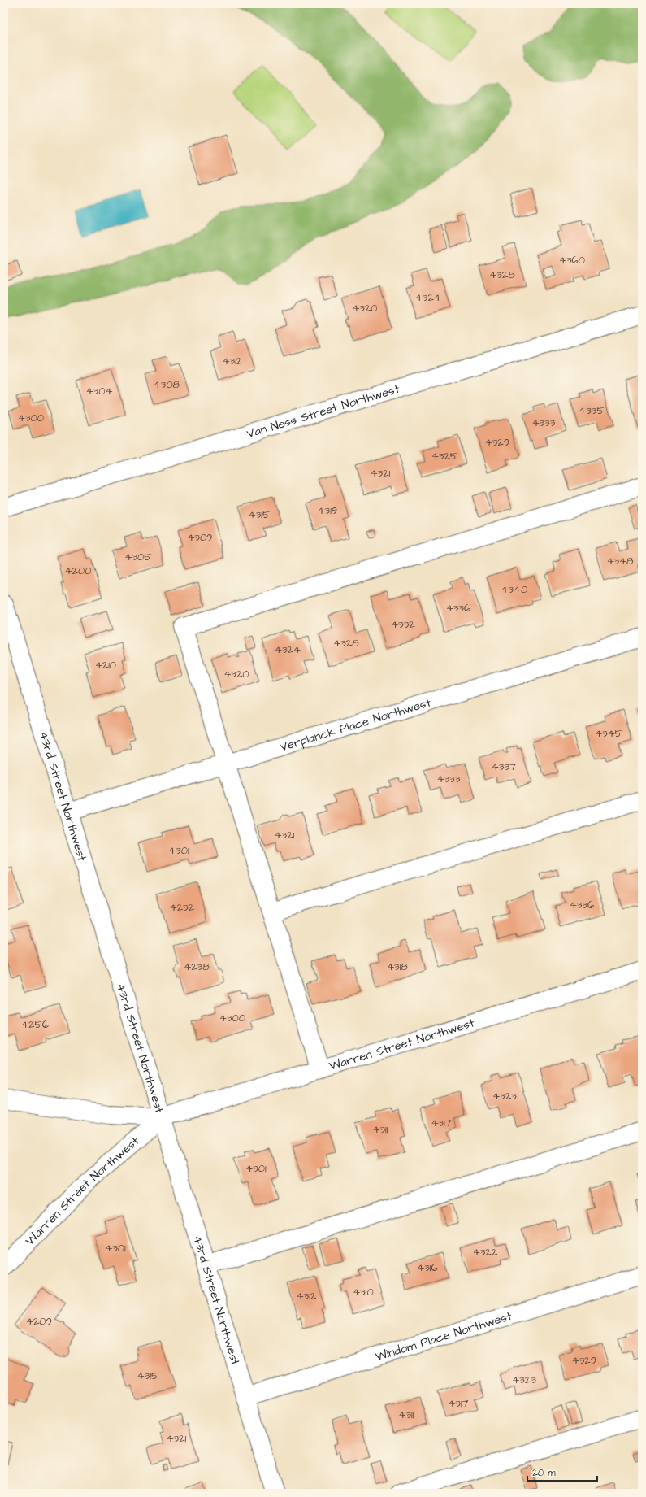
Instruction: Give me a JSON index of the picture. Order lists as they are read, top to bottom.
{
  "streets": {
    "street": [
      "Van Ness Street Northwest",
      "Verplanck Place Northwest",
      "43rd Street Northwest",
      "Warren Street Northwest",
      "Windom Place Northwest"
    ]
  },
  "crossings": [
    ["Verplanck Place Northwest", "43rd Street Northwest"],
    ["43rd Street Northwest", "Warren Street Northwest"],
    ["43rd Street Northwest", "Windom Place Northwest"]
  ],
  "house_numbers": [
    "4360",
    "4328",
    "4324",
    "4320",
    "4312",
    "4308",
    "4304",
    "4335",
    "4300",
    "4333",
    "4329",
    "4325",
    "4321",
    "4319",
    "4315",
    "4309",
    "4305",
    "4348",
    "4200",
    "4340",
    "4336",
    "4332",
    "4328",
    "4324",
    "4210",
    "4320",
    "4345",
    "4337",
    "4333",
    "4321",
    "4301",
    "4336",
    "4232",
    "4238",
    "4318",
    "4300",
    "4256",
    "4323",
    "4317",
    "4311",
    "4301",
    "4301",
    "4322",
    "4316",
    "4310",
    "4312",
    "4209",
    "4329",
    "4315",
    "4323",
    "4317",
    "4311",
    "4321"
  ],
  "scale_bar": "20 m"
}
